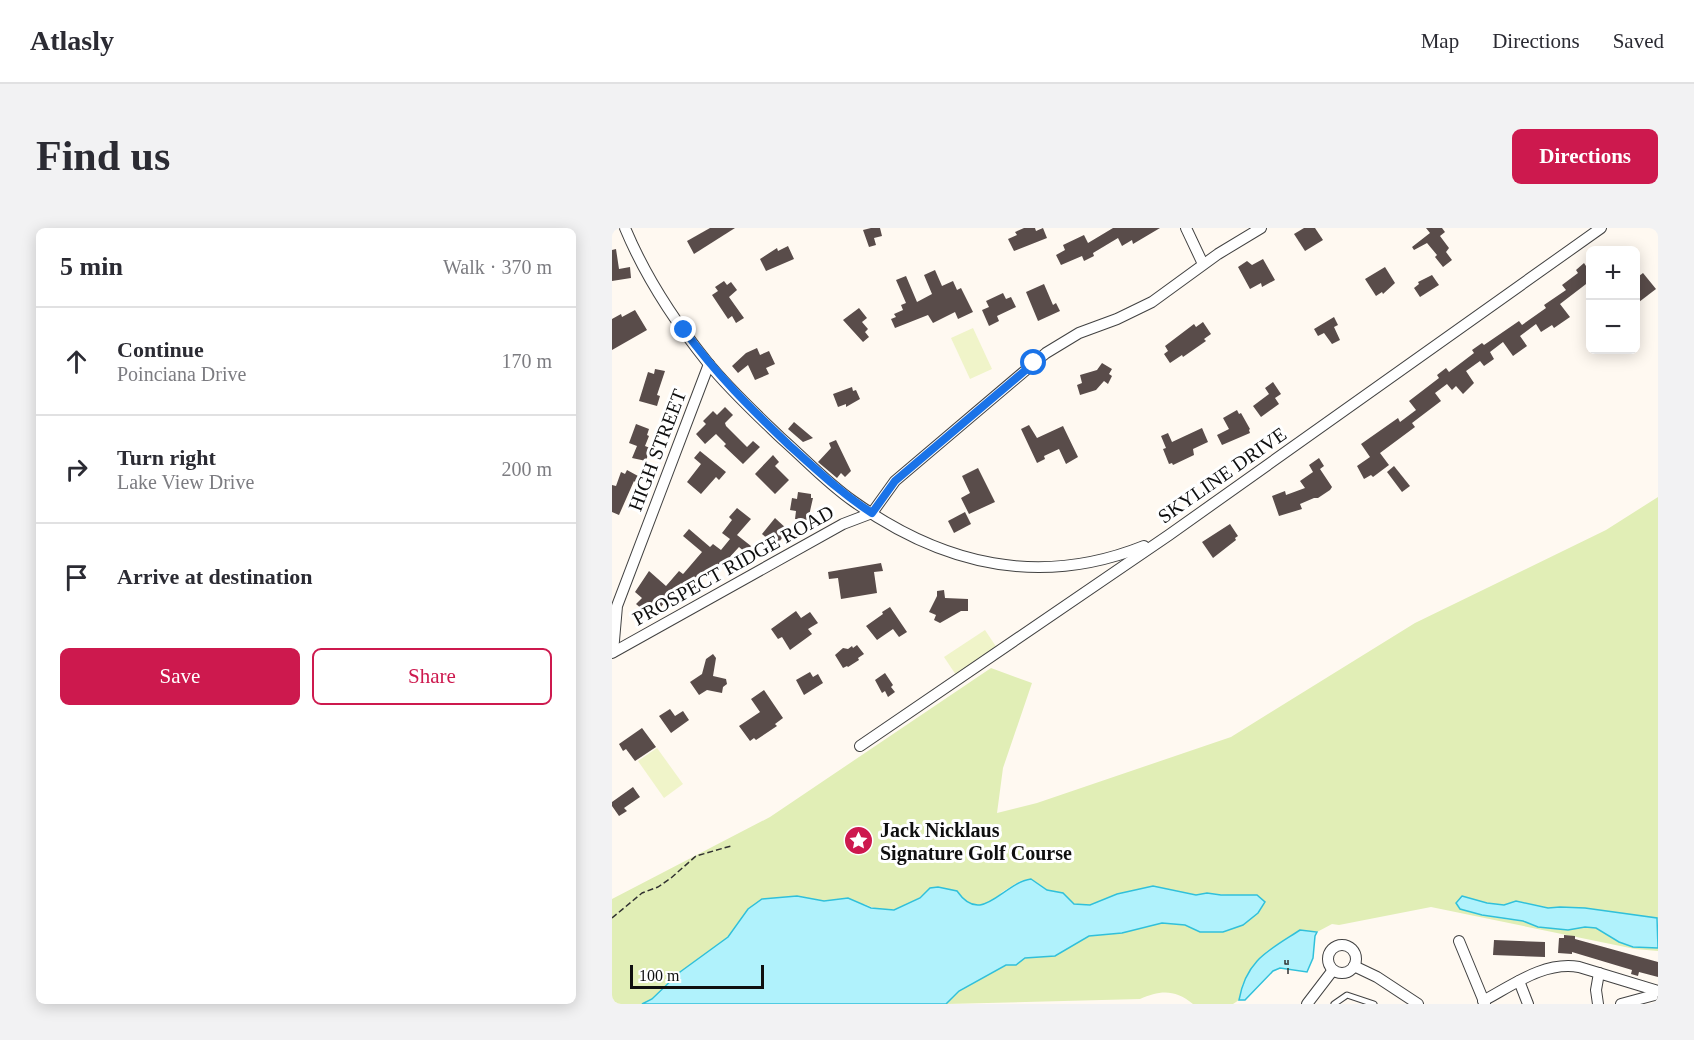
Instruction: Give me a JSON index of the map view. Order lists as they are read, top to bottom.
{
  "streets": {
    "street": ["HIGH STREET", "SKYLINE DRIVE", "PROSPECT RIDGE ROAD"]
  },
  "crossings": [
    ["HIGH STREET", "PROSPECT RIDGE ROAD"]
  ],
  "places": {
    "place": ["Jack Nicklaus Signature Golf Course"]
  },
  "scale_bar": "100 m",
  "page": {
    "header": "Atlasly",
    "nav": ["Map", "Directions", "Saved"],
    "buttons": [
      "Directions",
      ["Save", "Share"]
    ],
    "title": "Find us",
    "heading": ["5 min", "Walk · 370 m"],
    "map_buttons": ["+", "−"],
    "list": [
      ["Continue", "Poinciana Drive", "170 m"],
      ["Turn right", "Lake View Drive", "200 m"],
      "Arrive at destination"
    ],
    "scale": "100 m"
  }
}
